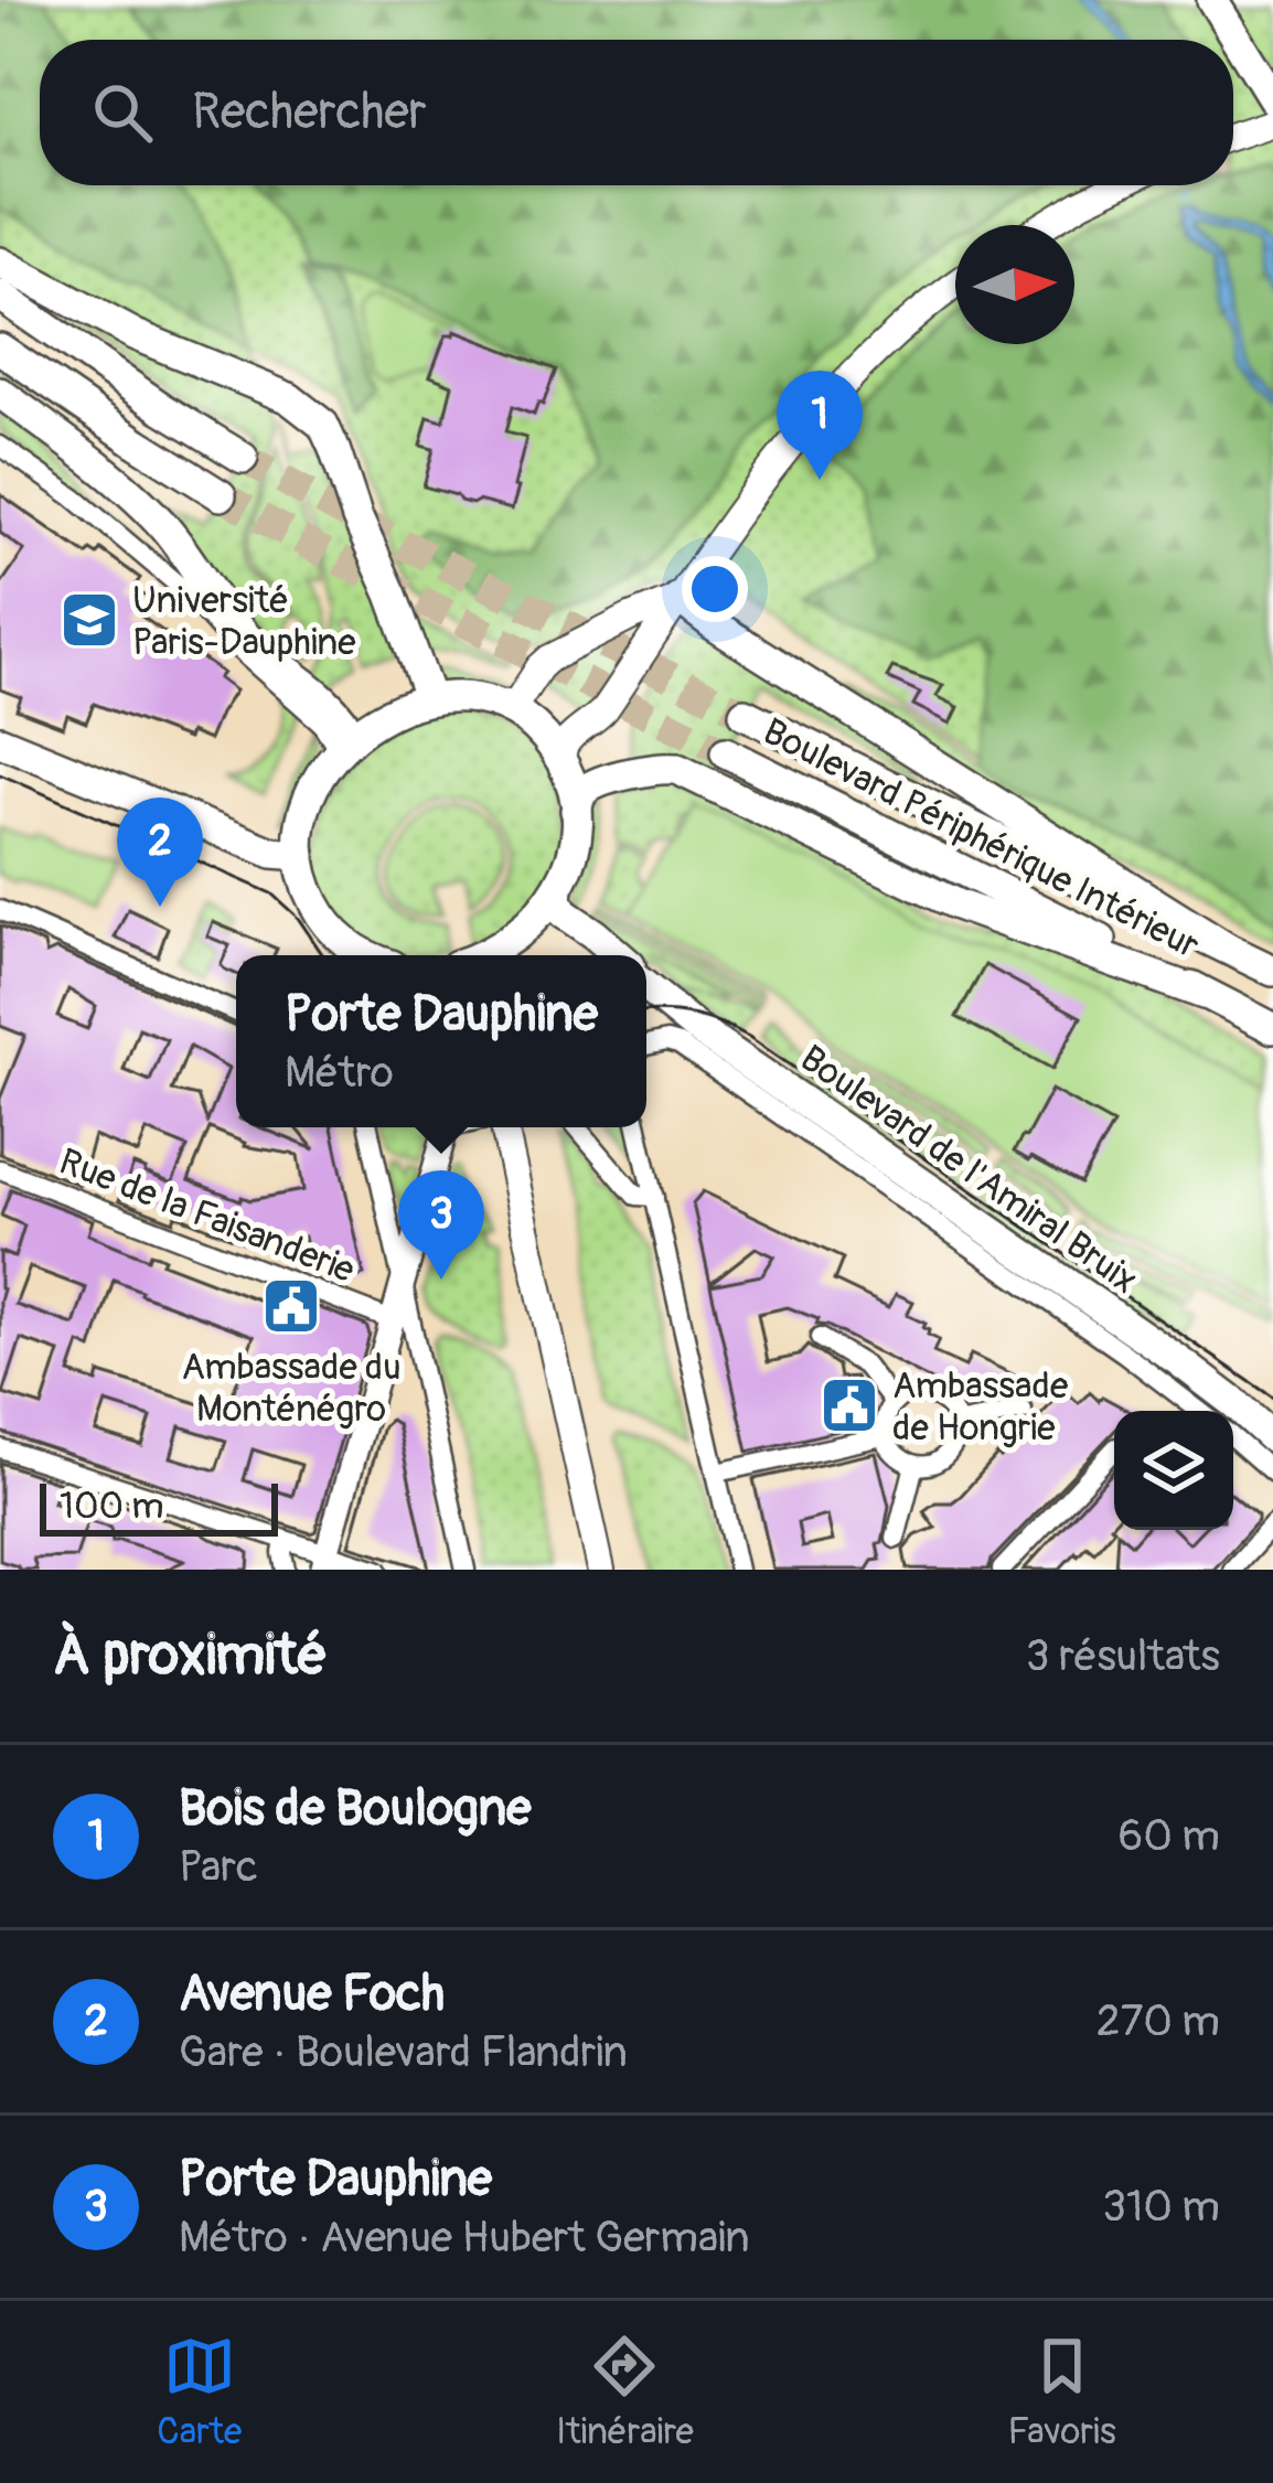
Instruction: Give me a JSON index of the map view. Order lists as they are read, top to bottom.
{
  "streets": {
    "main road": ["Boulevard Périphérique Intérieur", "Boulevard de l'Amiral Bruix"],
    "street": ["Rue de la Faisanderie"]
  },
  "places": {
    "school or university": ["Université Paris-Dauphine"],
    "public building": ["Ambassade du Monténégro", "Ambassade de Hongrie"]
  },
  "scale_bar": "100 m",
  "north": "right",
  "page": {
    "search": "Rechercher",
    "pins": ["1", "2", "3"],
    "popup": ["Porte Dauphine", "Métro"],
    "scale": "100 m",
    "heading": ["À proximité", "3 résultats"],
    "list": [
      {
        "mark": "1",
        "name": "Bois de Boulogne",
        "note": "Parc",
        "value": "60 m"
      },
      {
        "mark": "2",
        "name": "Avenue Foch",
        "note": "Gare · Boulevard Flandrin",
        "value": "270 m"
      },
      {
        "mark": "3",
        "name": "Porte Dauphine",
        "note": "Métro · Avenue Hubert Germain",
        "value": "310 m"
      }
    ],
    "nav": ["Carte", "Itinéraire", "Favoris"]
  }
}
